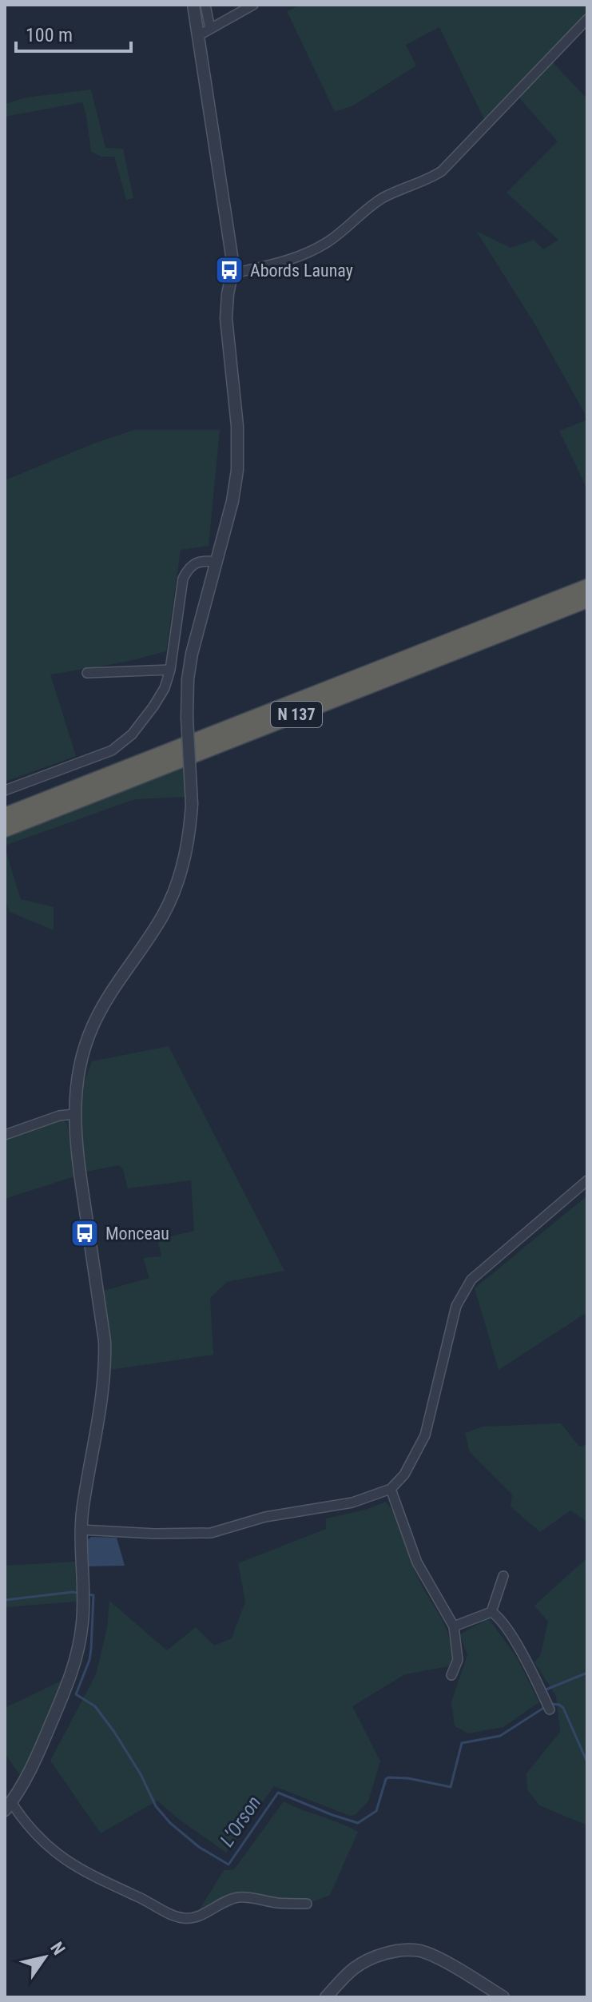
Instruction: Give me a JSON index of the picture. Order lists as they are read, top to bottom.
{
  "streets": {
    "highway": ["N 137"]
  },
  "water": ["L’Orson"],
  "places": {
    "bus stop": ["Abords Launay", "Monceau"]
  },
  "scale_bar": "100 m",
  "north": "top right"
}
